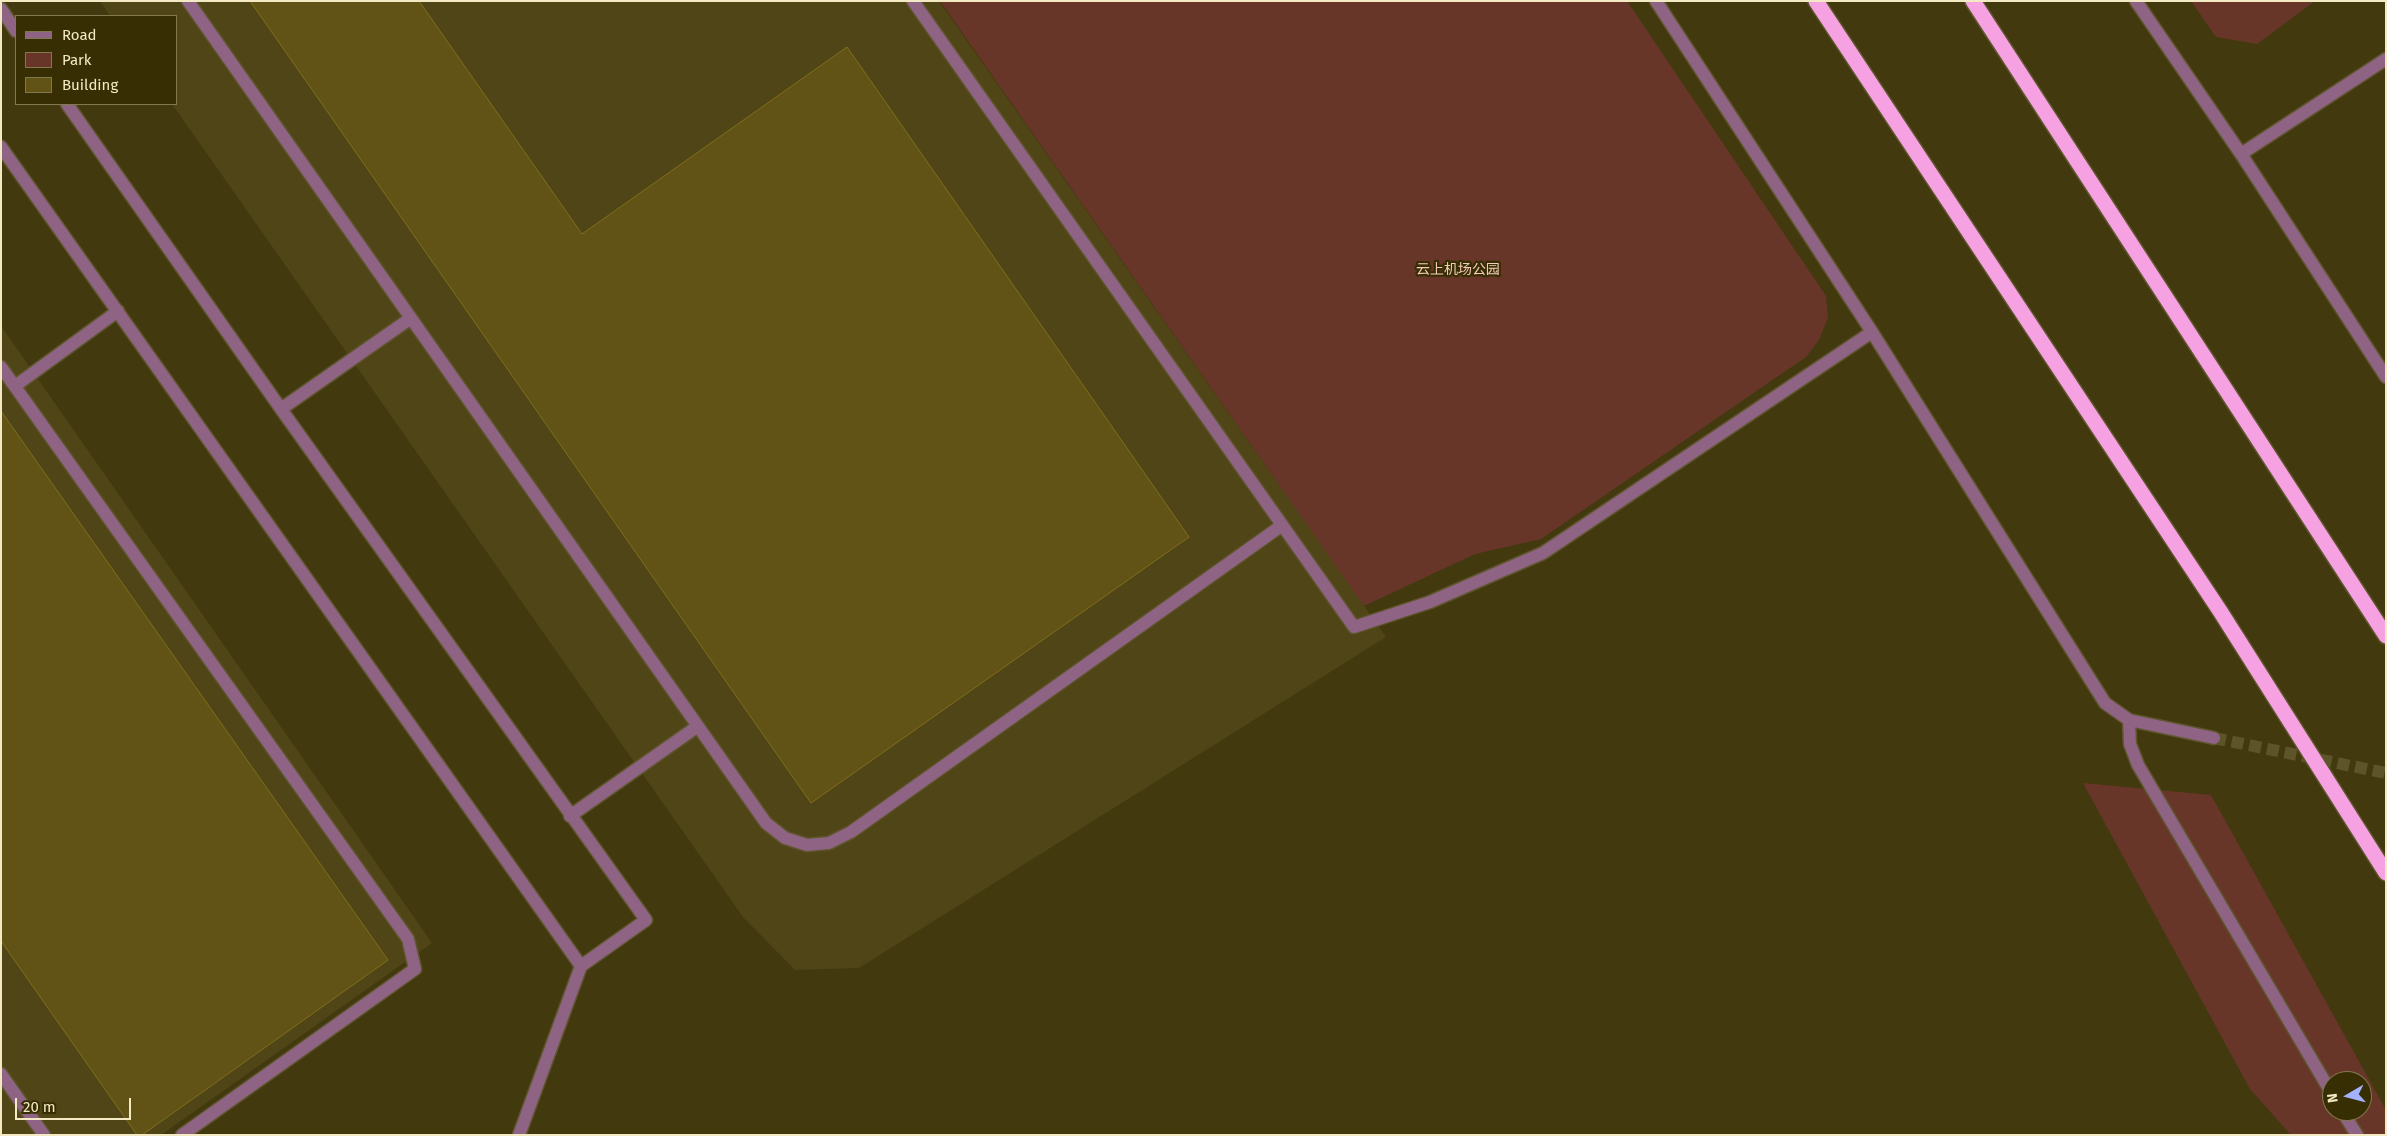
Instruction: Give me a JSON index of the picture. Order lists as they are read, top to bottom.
{
  "parks": ["云上机场公园"],
  "legend": ["Road", "Park", "Building"],
  "scale_bar": "20 m",
  "north": "left"
}
